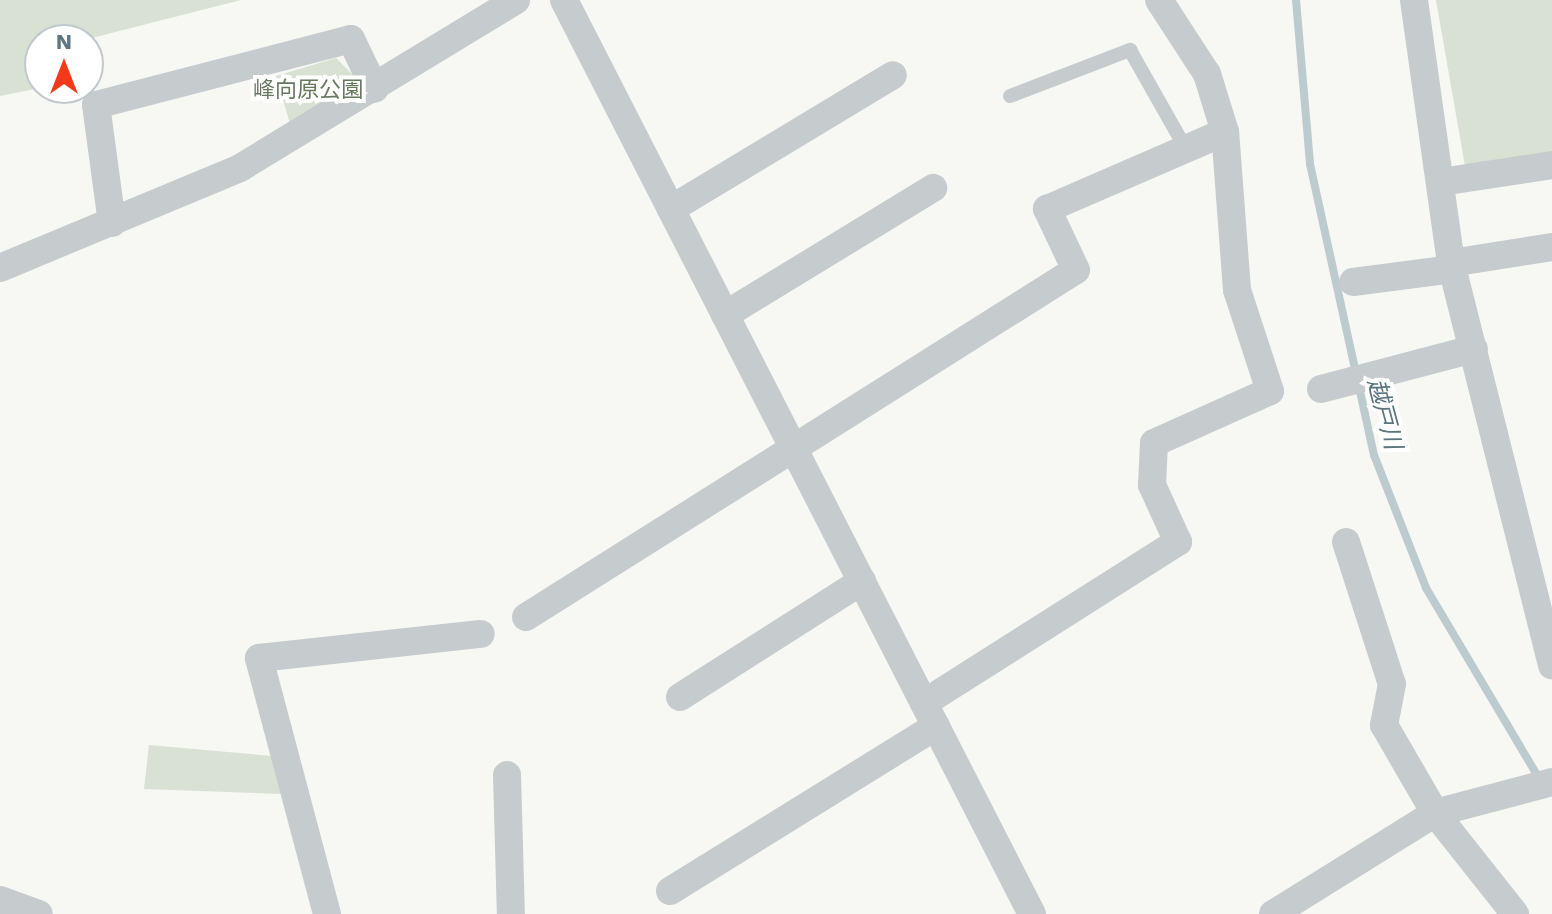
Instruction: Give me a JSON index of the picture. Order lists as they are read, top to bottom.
{
  "water": ["越戸川"],
  "parks": ["峰向原公園"],
  "north": "top"
}
